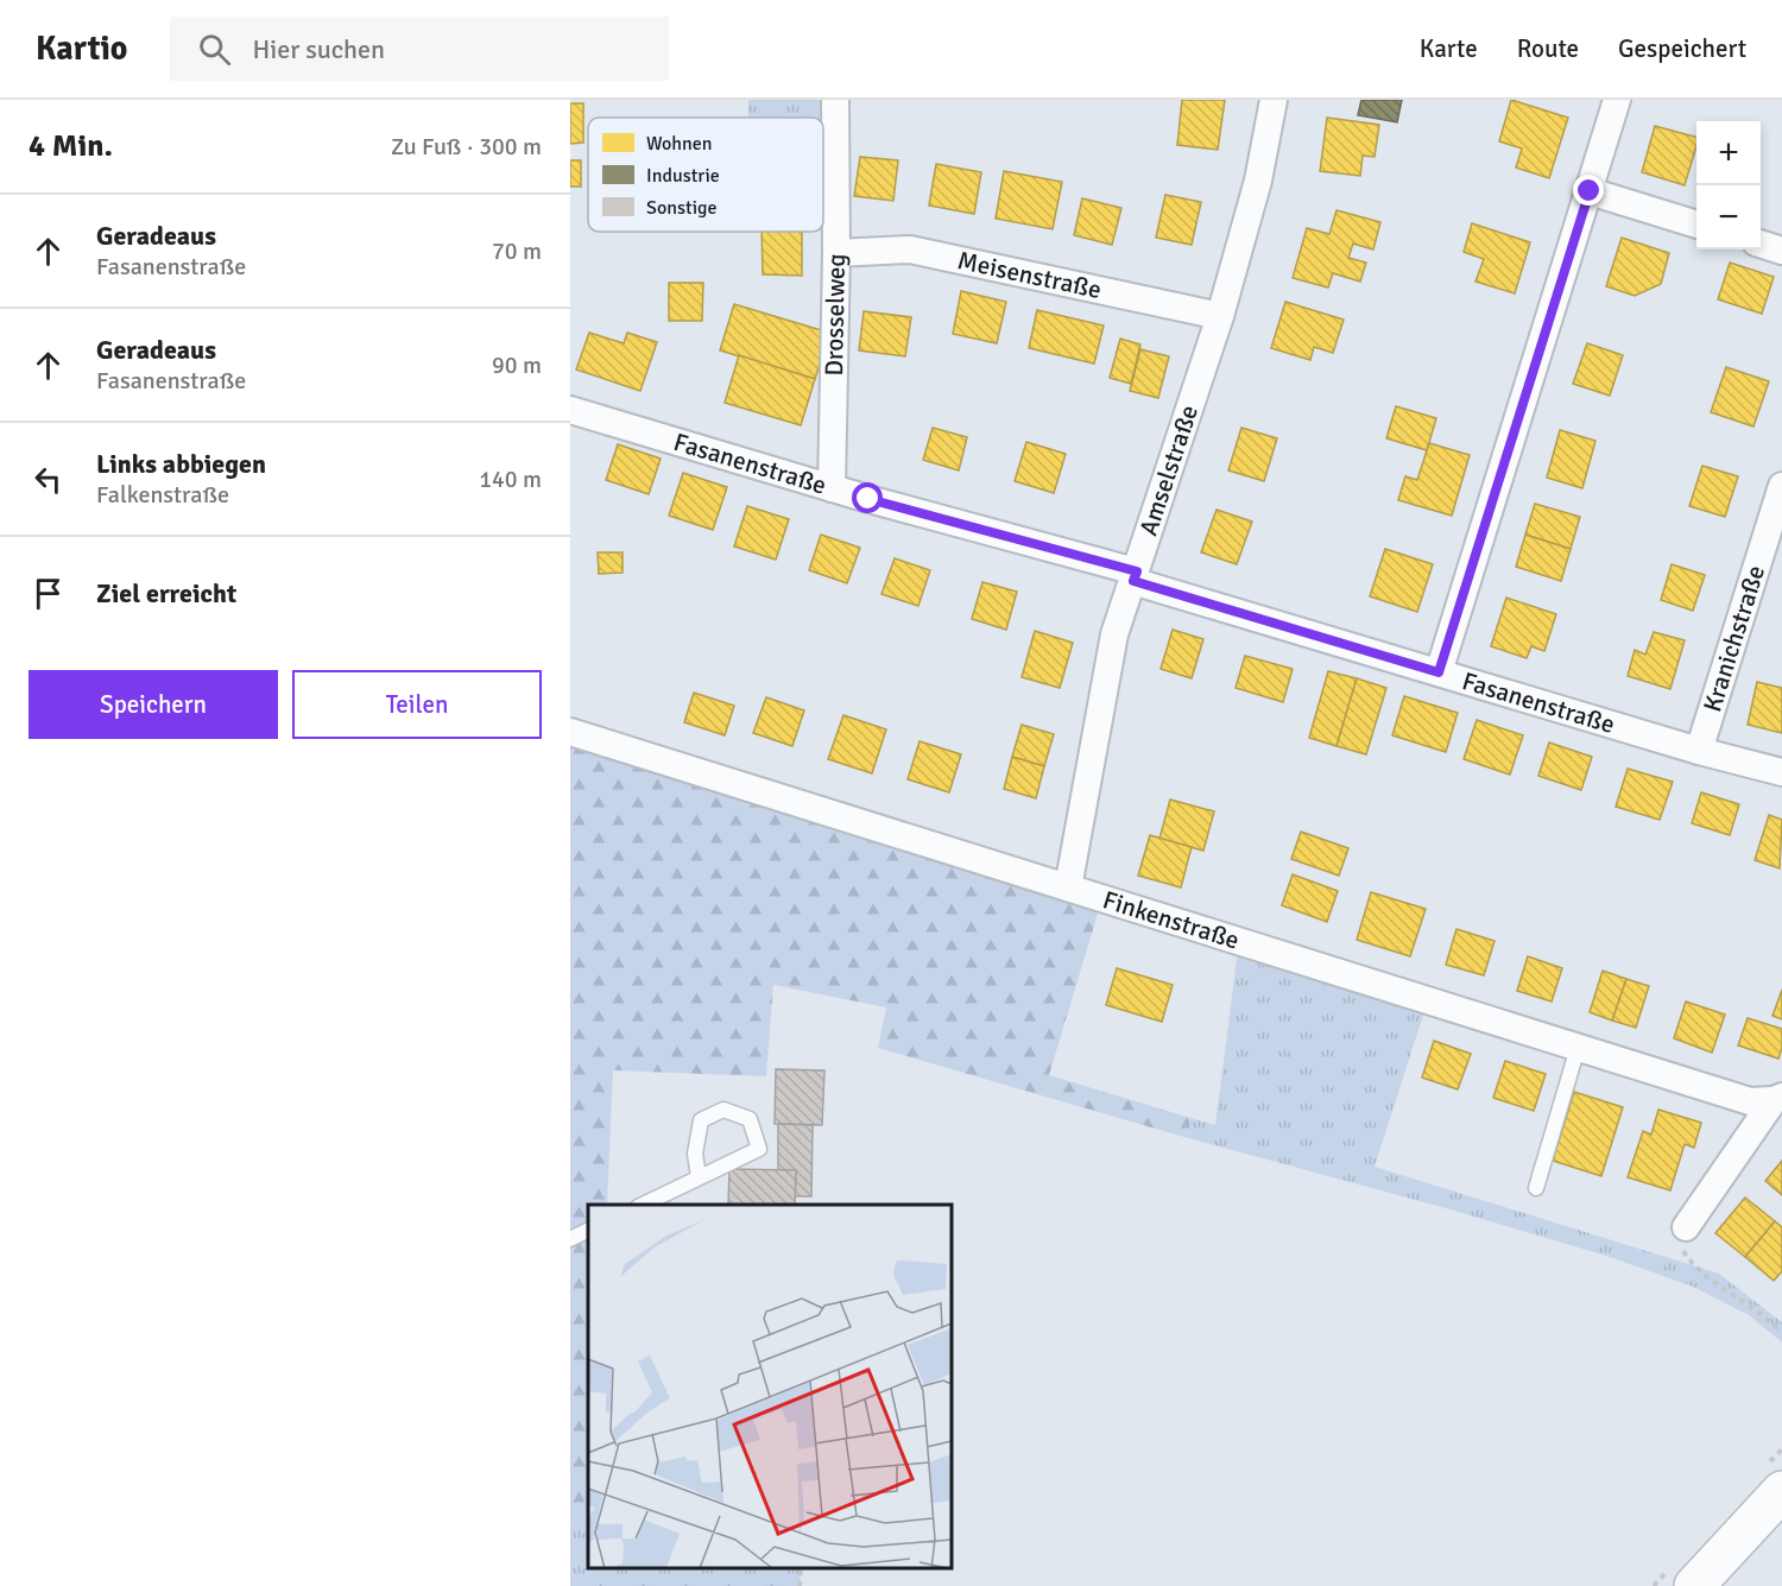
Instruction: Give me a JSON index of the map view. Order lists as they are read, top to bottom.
{
  "streets": {
    "street": [
      "Meisenstraße",
      "Drosselweg",
      "Fasanenstraße",
      "Amselstraße",
      "Kranichstraße",
      "Finkenstraße"
    ]
  },
  "crossings": [
    ["Meisenstraße", "Drosselweg"],
    ["Meisenstraße", "Amselstraße"],
    ["Drosselweg", "Fasanenstraße"],
    ["Fasanenstraße", "Amselstraße"],
    ["Fasanenstraße", "Kranichstraße"],
    ["Amselstraße", "Finkenstraße"]
  ],
  "legend": ["Wohnen", "Industrie", "Sonstige"],
  "page": {
    "header": "Kartio",
    "search": "Hier suchen",
    "nav": ["Karte", "Route", "Gespeichert"],
    "heading": ["4 Min.", "Zu Fuß · 300 m"],
    "map_buttons": ["+", "−"],
    "list": [
      ["Geradeaus", "Fasanenstraße", "70 m"],
      ["Geradeaus", "Fasanenstraße", "90 m"],
      ["Links abbiegen", "Falkenstraße", "140 m"],
      "Ziel erreicht"
    ],
    "buttons": ["Speichern", "Teilen"]
  }
}
